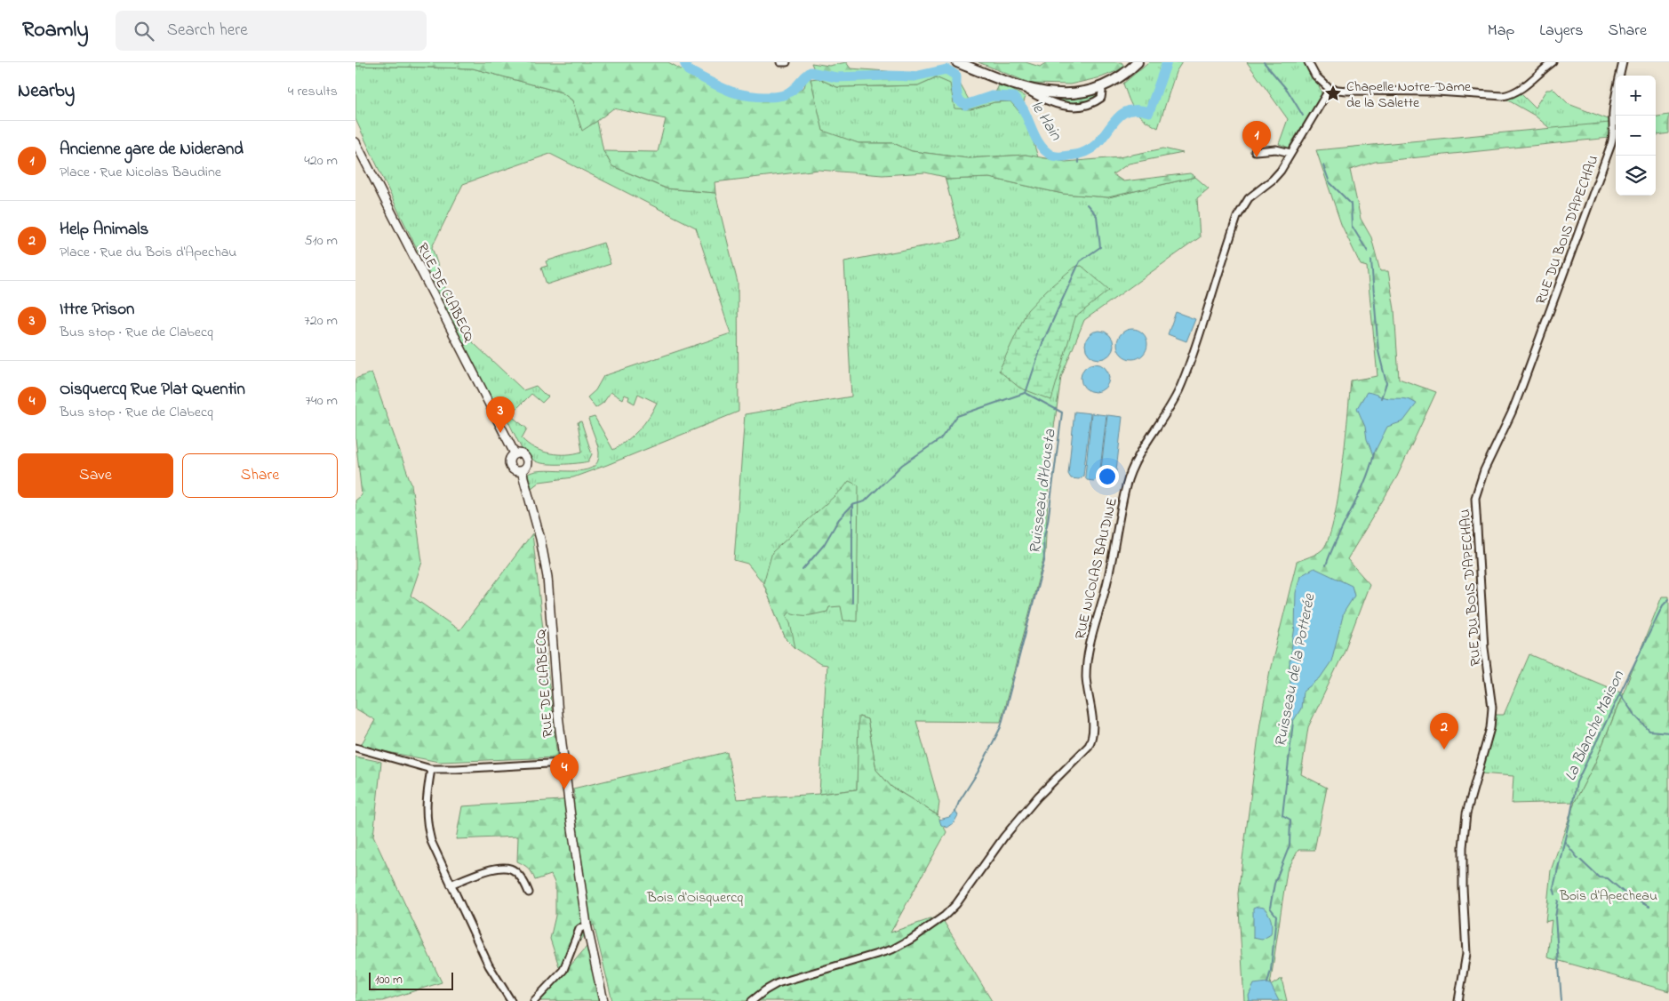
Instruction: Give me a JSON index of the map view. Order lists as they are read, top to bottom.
{
  "streets": {
    "street": ["RUE DU BOIS D'APECHAU", "RUE DE CLABECQ", "RUE NICOLAS BAUDINE"]
  },
  "water": [
    "le Hain",
    "Ruisseau d'Housta",
    "Ruisseau de la Potterée",
    "La Blanche Maison"
  ],
  "parks": ["Bois d'Apecheau", "Bois d'Oisquercq"],
  "places": {
    "place": ["Chapelle Notre-Dame de la Salette"]
  },
  "scale_bar": "100 m",
  "page": {
    "header": "Roamly",
    "search": "Search here",
    "nav": ["Map", "Layers", "Share"],
    "heading": ["Nearby", "4 results"],
    "map_buttons": ["+", "−"],
    "list": [
      {
        "mark": "1",
        "name": "Ancienne gare de Niderand",
        "note": "Place · Rue Nicolas Baudine",
        "value": "420 m"
      },
      {
        "mark": "2",
        "name": "Help Animals",
        "note": "Place · Rue du Bois d'Apechau",
        "value": "510 m"
      },
      {
        "mark": "3",
        "name": "Ittre Prison",
        "note": "Bus stop · Rue de Clabecq",
        "value": "720 m"
      },
      {
        "mark": "4",
        "name": "Oisquercq Rue Plat Quentin",
        "note": "Bus stop · Rue de Clabecq",
        "value": "740 m"
      }
    ],
    "pins": [
      "1",
      "3",
      "2",
      "4"
    ],
    "buttons": ["Save", "Share"],
    "scale": "100 m"
  }
}
